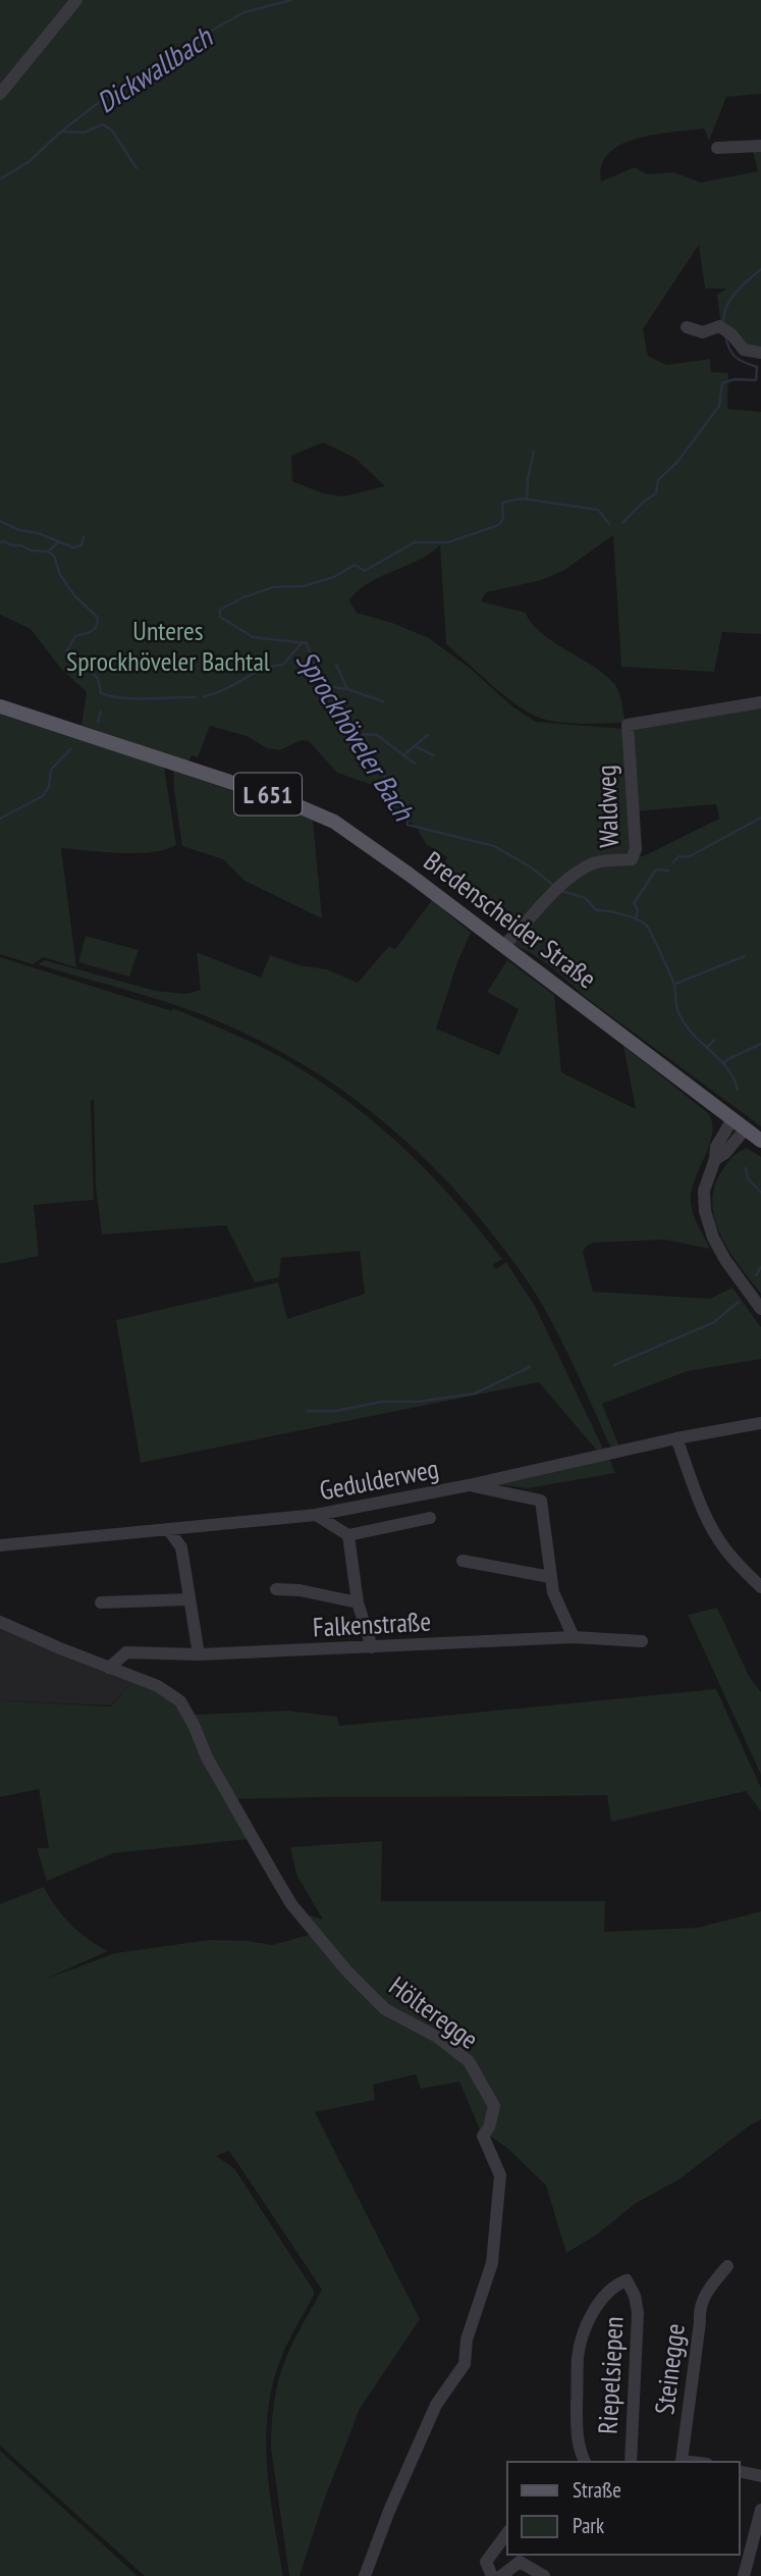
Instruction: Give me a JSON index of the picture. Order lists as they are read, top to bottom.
{
  "streets": {
    "main road": ["L 651", "Bredenscheider Straße"],
    "street": [
      "Waldweg",
      "Gedulderweg",
      "Falkenstraße",
      "Hölteregge",
      "Steinegge",
      "Riepelsiepen"
    ]
  },
  "crossings": [
    ["L 651", "Bredenscheider Straße"],
    ["Waldweg", "Bredenscheider Straße"],
    ["Falkenstraße", "Hölteregge"]
  ],
  "water": ["Dickwallbach", "Sprockhöveler Bach"],
  "parks": ["Unteres Sprockhöveler Bachtal"],
  "legend": ["Straße", "Park"]
}
